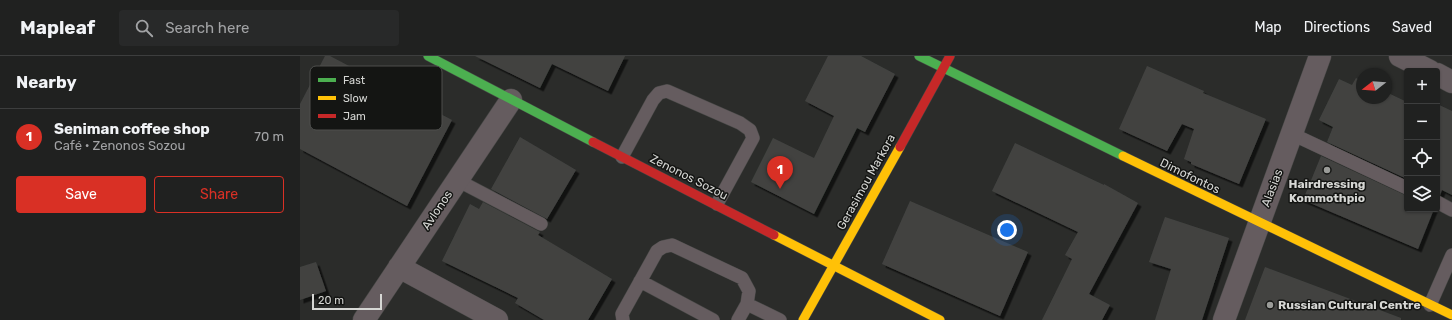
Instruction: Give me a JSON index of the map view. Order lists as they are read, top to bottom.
{
  "streets": {
    "street": [
      "Dimofontos",
      "Zenonos Sozou",
      "Gerasimou Markora",
      "Alasias",
      "Avlonos"
    ]
  },
  "crossings": [
    ["Dimofontos", "Gerasimou Markora"],
    ["Dimofontos", "Alasias"],
    ["Zenonos Sozou", "Gerasimou Markora"],
    ["Zenonos Sozou", "Avlonos"]
  ],
  "places": ["Hairdressing Kommothpio", "Russian Cultural Centre"],
  "legend": ["Fast", "Slow", "Jam"],
  "scale_bar": "20 m",
  "north": "left",
  "page": {
    "header": "Mapleaf",
    "search": "Search here",
    "nav": ["Map", "Directions", "Saved"],
    "heading": "Nearby",
    "map_buttons": ["+", "−"],
    "list": [
      {
        "mark": "1",
        "name": "Seniman coffee shop",
        "note": "Café · Zenonos Sozou",
        "value": "70 m"
      }
    ],
    "pins": "1",
    "buttons": ["Save", "Share"],
    "scale": "20 m"
  }
}
